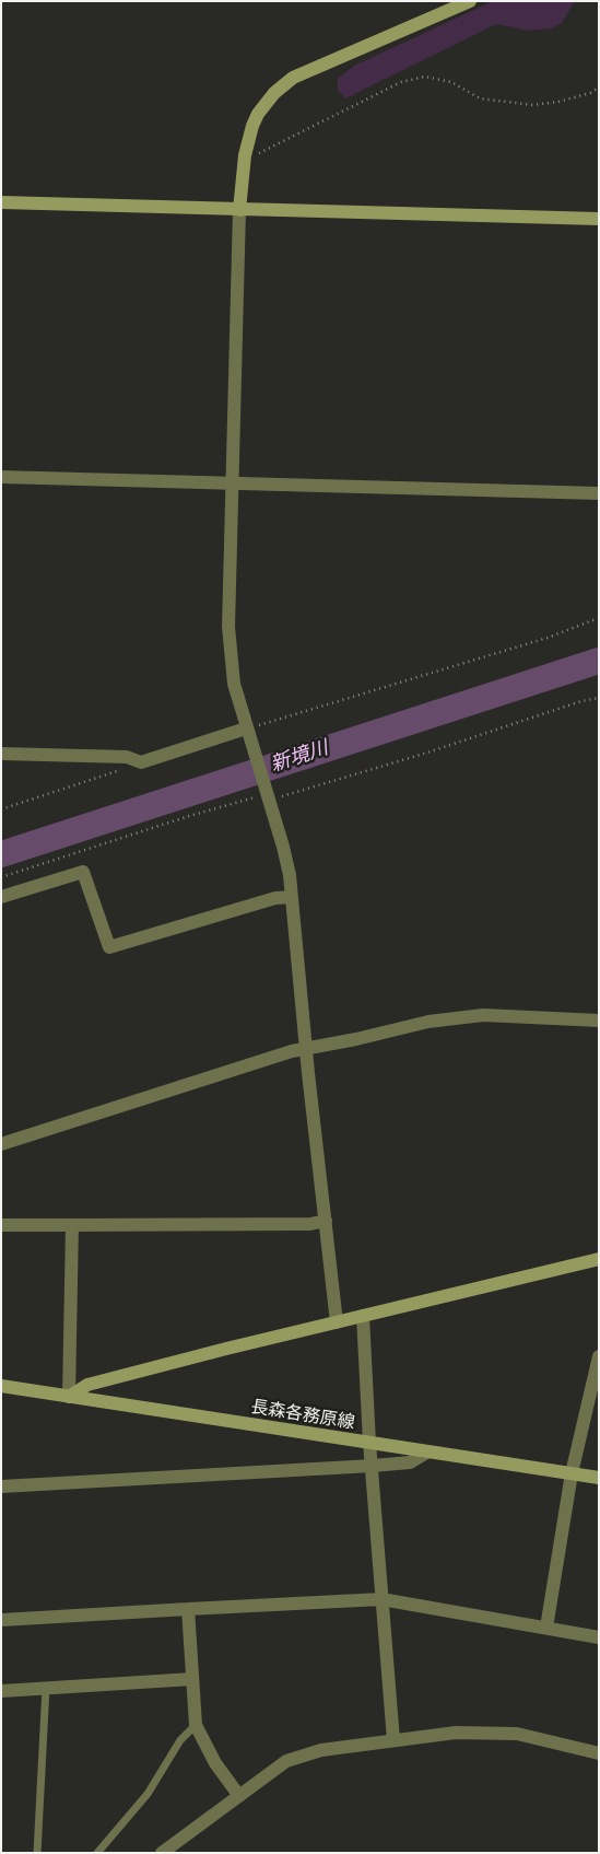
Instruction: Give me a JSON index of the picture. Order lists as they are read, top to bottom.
{
  "streets": {
    "street": ["長森各務原線"]
  },
  "water": ["新境川"]
}
